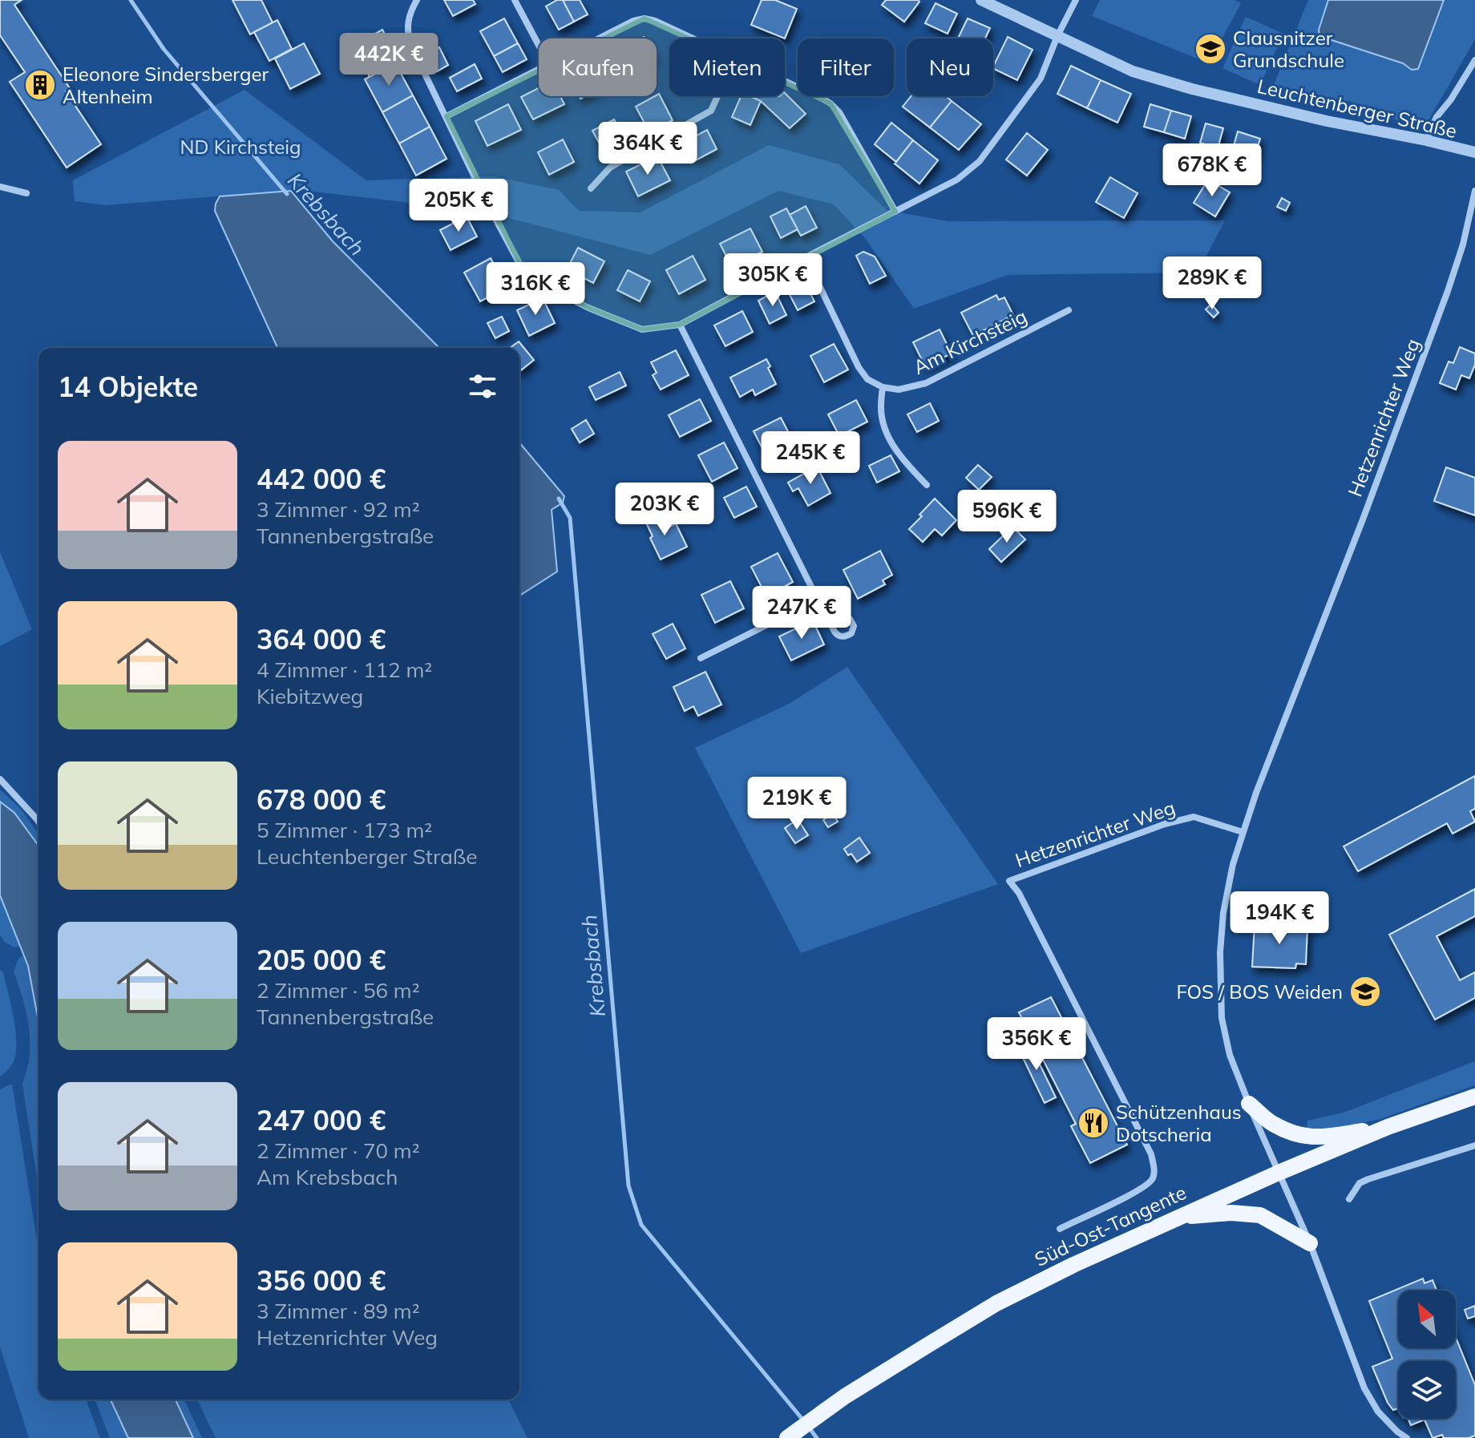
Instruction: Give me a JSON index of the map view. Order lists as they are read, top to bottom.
{
  "streets": {
    "main road": ["Süd-Ost-Tangente"],
    "street": ["Leuchtenberger Straße", "Am Kirchsteig", "Hetzenrichter Weg"]
  },
  "crossings": [
    ["Hetzenrichter Weg", "Süd-Ost-Tangente"]
  ],
  "water": ["Krebsbach"],
  "parks": ["ND Kirchsteig"],
  "places": {
    "school or university": ["Clausnitzer Grundschule", "FOS / BOS Weiden"],
    "building": ["Eleonore Sindersberger Altenheim"],
    "restaurant": ["Schützenhaus Dotscheria"]
  },
  "north": "top left",
  "page": {
    "price": [
      "442K €",
      "364K €",
      "678K €",
      "205K €",
      "305K €",
      "289K €",
      "316K €",
      "245K €",
      "203K €",
      "596K €",
      "247K €",
      "219K €",
      "194K €",
      "356K €"
    ],
    "chip": [
      "Kaufen",
      "Mieten",
      "Filter",
      "Neu"
    ],
    "heading": "14 Objekte",
    "list": [
      {
        "name": "442 000 €",
        "note": "3 Zimmer · 92 m² · Tannenbergstraße"
      },
      {
        "name": "364 000 €",
        "note": "4 Zimmer · 112 m² · Kiebitzweg"
      },
      {
        "name": "678 000 €",
        "note": "5 Zimmer · 173 m² · Leuchtenberger Straße"
      },
      {
        "name": "205 000 €",
        "note": "2 Zimmer · 56 m² · Tannenbergstraße"
      },
      {
        "name": "247 000 €",
        "note": "2 Zimmer · 70 m² · Am Krebsbach"
      },
      {
        "name": "356 000 €",
        "note": "3 Zimmer · 89 m² · Hetzenrichter Weg"
      }
    ]
  }
}
